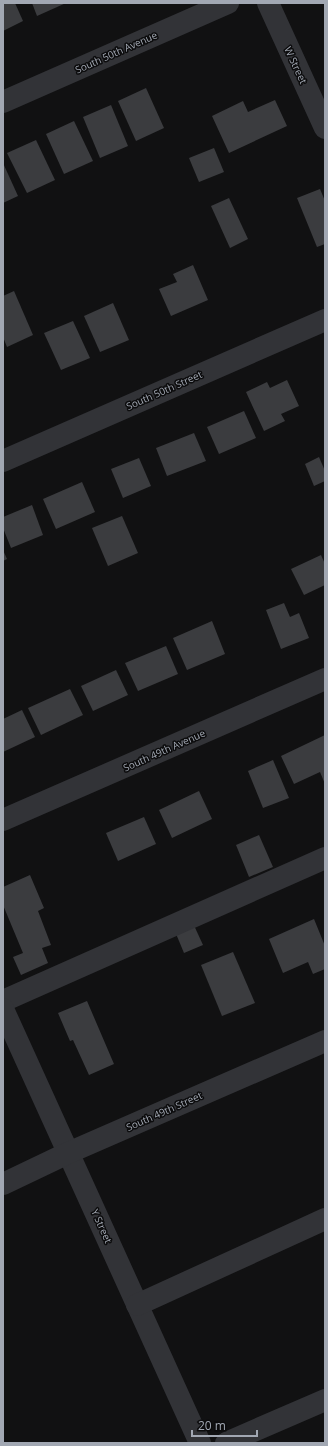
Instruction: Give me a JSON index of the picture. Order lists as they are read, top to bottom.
{
  "streets": {
    "street": [
      "South 50th Avenue",
      "W Street",
      "South 50th Street",
      "South 49th Avenue",
      "South 49th Street",
      "Y Street"
    ]
  },
  "crossings": [
    ["South 49th Street", "Y Street"]
  ],
  "scale_bar": "20 m"
}
